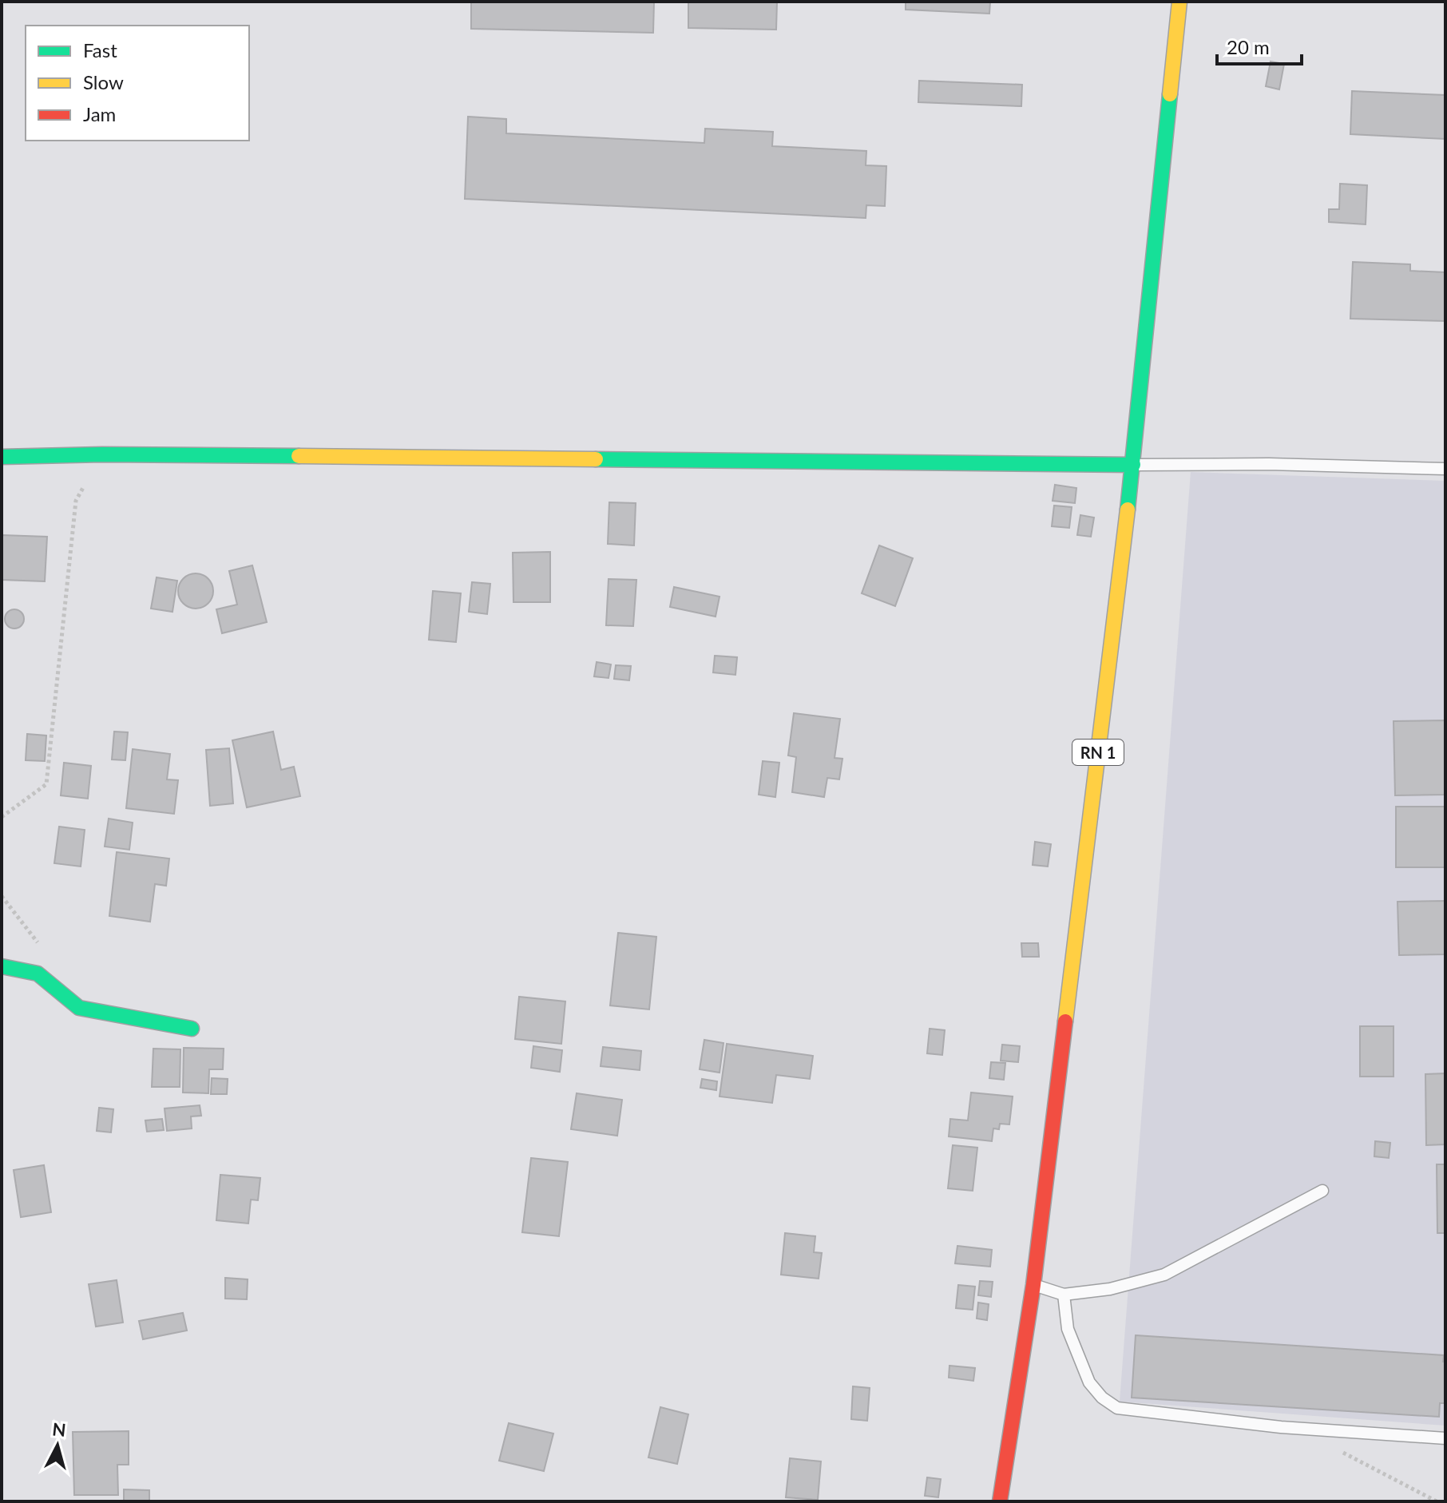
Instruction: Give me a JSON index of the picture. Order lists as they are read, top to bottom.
{
  "streets": {
    "main road": ["RN 1"]
  },
  "legend": ["Fast", "Slow", "Jam"],
  "scale_bar": "20 m",
  "north": "top"
}
